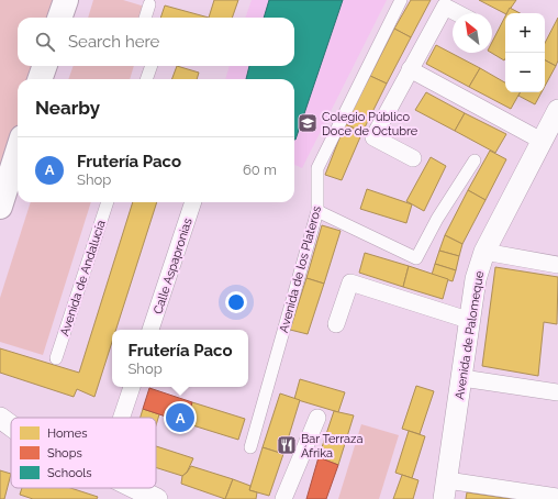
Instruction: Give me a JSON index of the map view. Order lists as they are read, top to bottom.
{
  "streets": {
    "street": [
      "Calle Aspapronias",
      "Avenida de los Plateros",
      "Avenida de Andalucía",
      "Avenida de Palomeque"
    ]
  },
  "places": {
    "school or university": ["Colegio Público Doce de Octubre"],
    "restaurant": ["Bar Terraza Áfrika"]
  },
  "legend": ["Homes", "Shops", "Schools"],
  "north": "top left",
  "page": {
    "map_buttons": ["+", "−"],
    "search": "Search here",
    "heading": "Nearby",
    "list": [
      {
        "mark": "A",
        "name": "Frutería Paco",
        "note": "Shop",
        "value": "60 m"
      }
    ],
    "popup": ["Frutería Paco", "Shop"],
    "pins": "A"
  }
}
